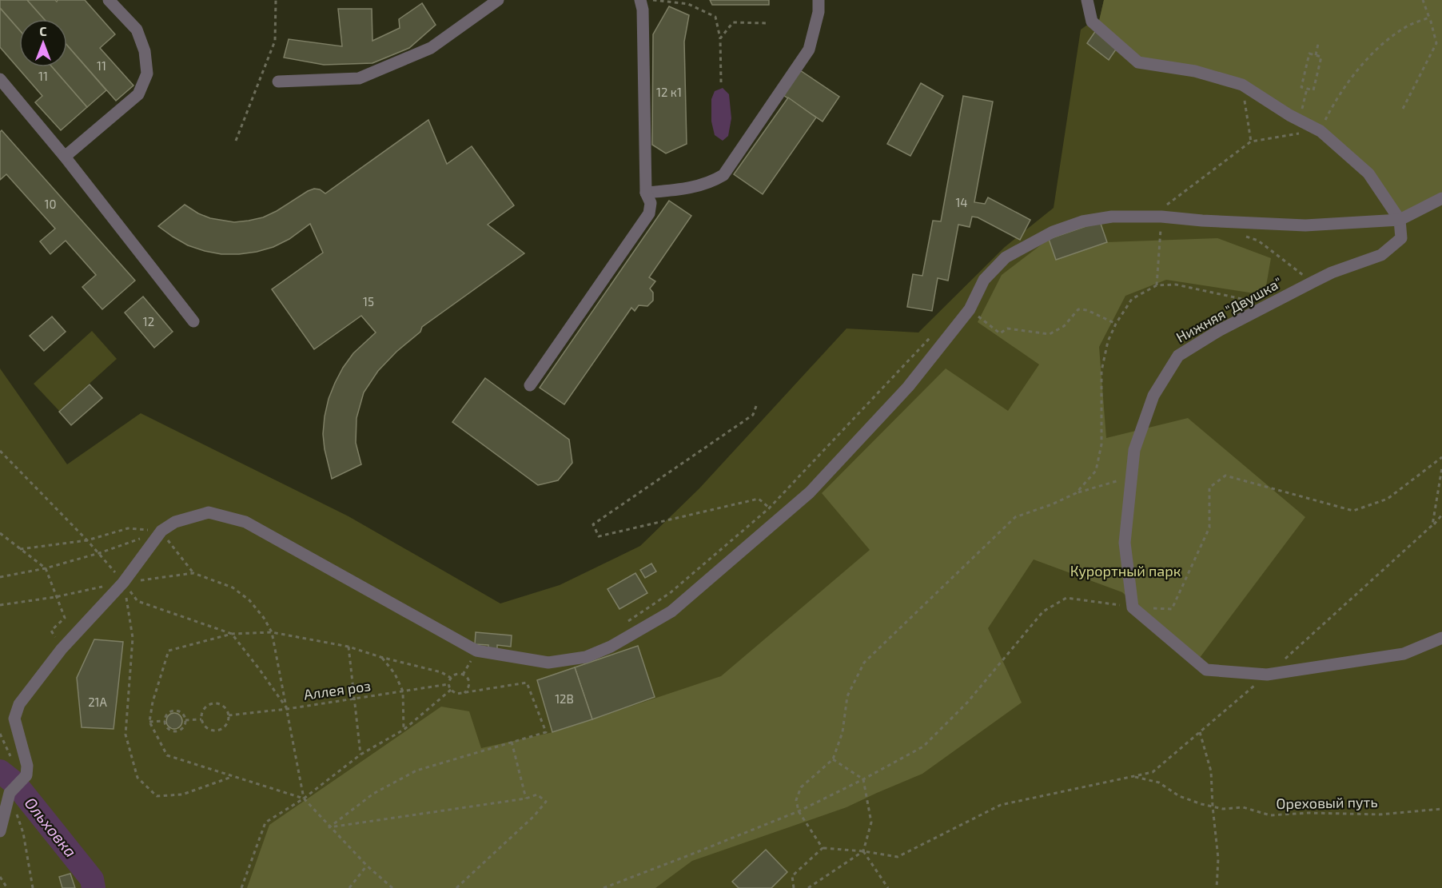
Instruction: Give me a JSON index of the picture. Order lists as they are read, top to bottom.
{
  "streets": {
    "lane": ["Нижняя \"Двушка\""],
    "path": ["Аллея роз", "Ореховый путь"]
  },
  "water": ["Ольховка"],
  "parks": ["Курортный парк"],
  "house_numbers": [
    "11",
    "11",
    "12 к1",
    "14",
    "10",
    "15",
    "12",
    "12В",
    "21А"
  ],
  "north": "top"
}
